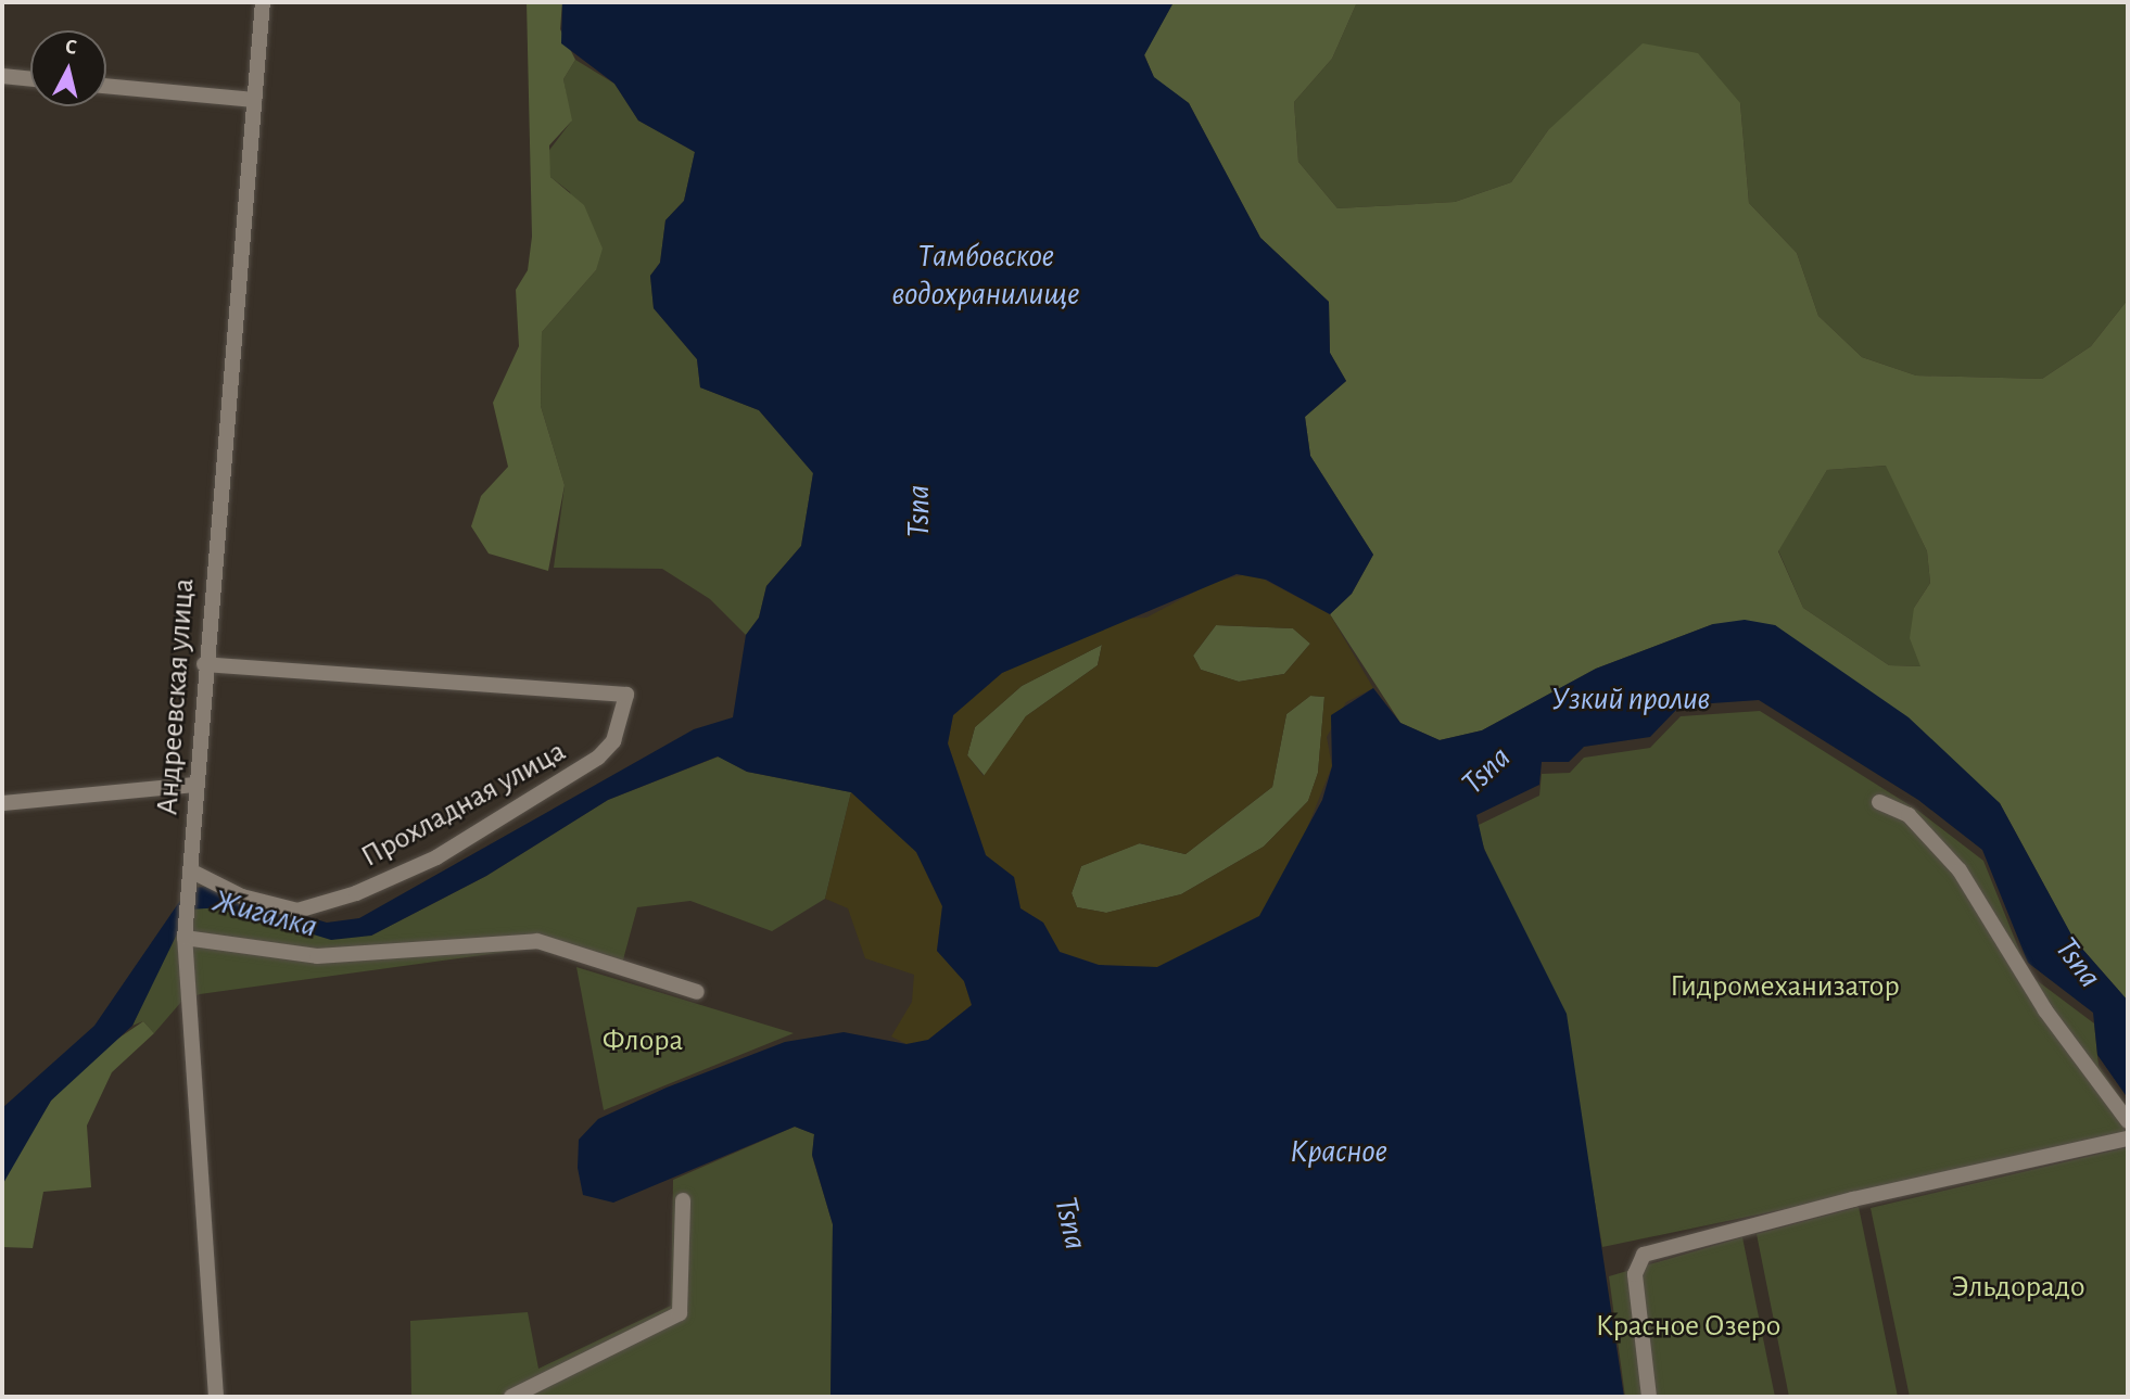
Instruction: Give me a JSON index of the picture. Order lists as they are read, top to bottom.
{
  "streets": {
    "street": ["Андреевская улица", "Прохладная улица"]
  },
  "crossings": [
    ["Андреевская улица", "Прохладная улица"]
  ],
  "water": [
    "Тамбовское водохранилище",
    "Tsna",
    "Узкий пролив",
    "Жигалка",
    "Красное"
  ],
  "parks": [
    "Гидромеханизатор",
    "Флора",
    "Эльдорадо",
    "Красное Озеро"
  ],
  "north": "top"
}
